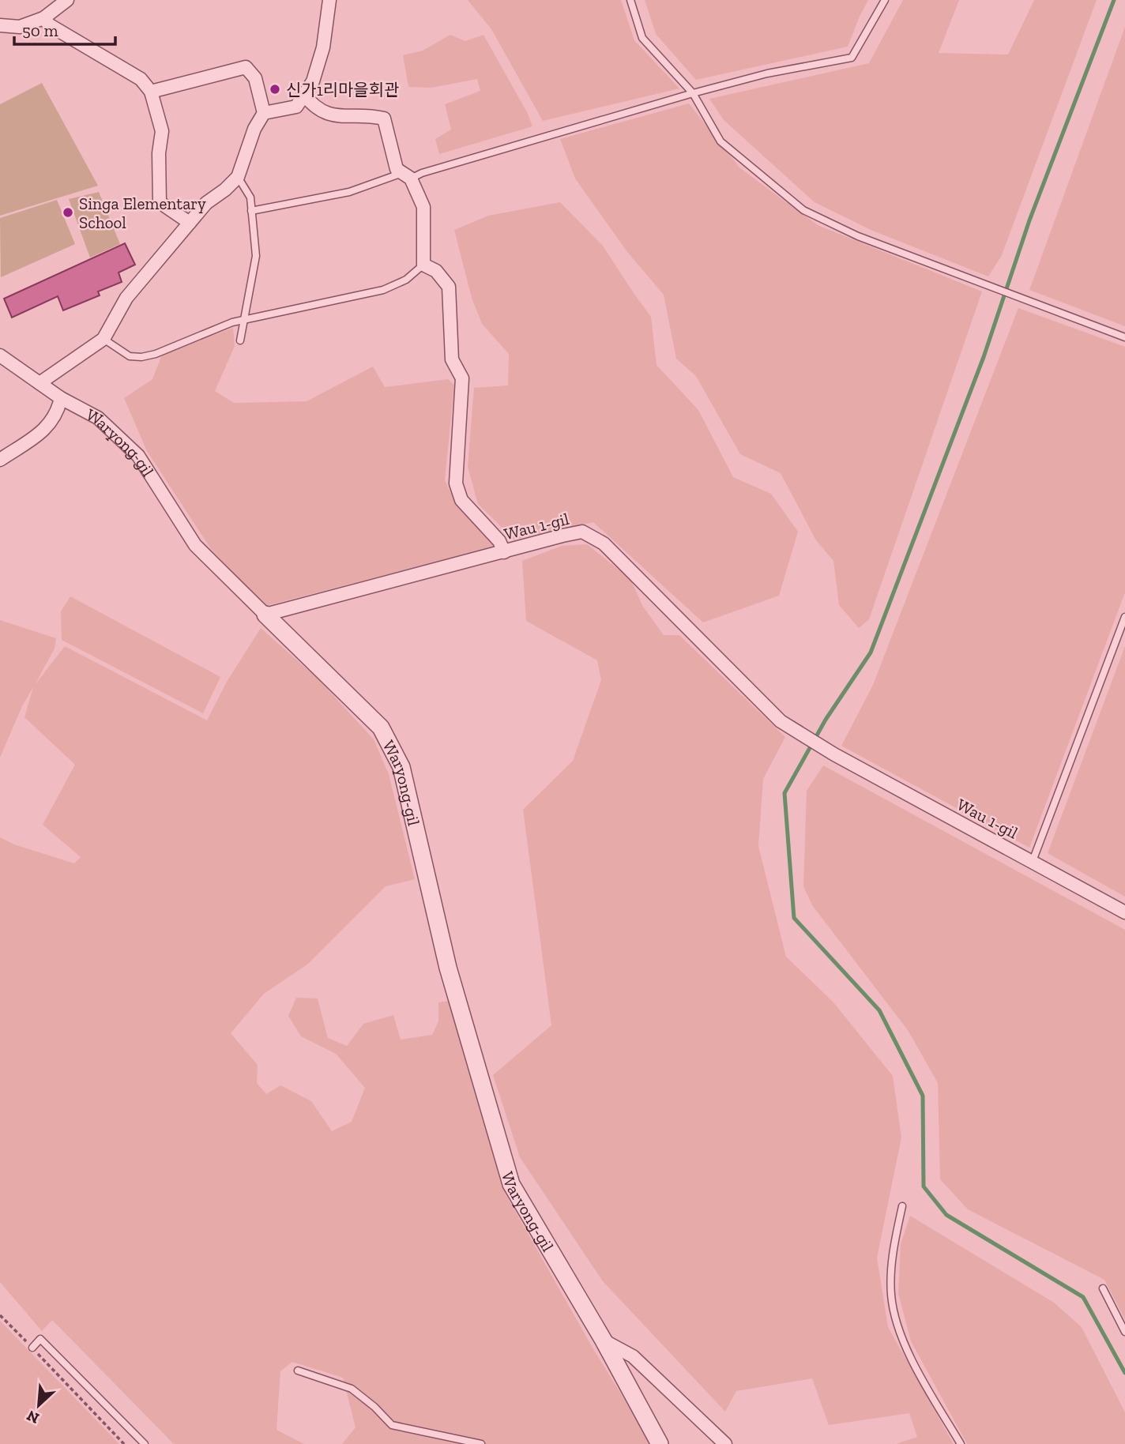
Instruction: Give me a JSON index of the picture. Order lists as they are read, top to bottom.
{
  "streets": {
    "street": ["Waryong-gil", "Wau 1-gil"]
  },
  "crossings": [
    ["Waryong-gil", "Wau 1-gil"]
  ],
  "places": ["신가1리마을회관", "Singa Elementary School"],
  "scale_bar": "50 m",
  "north": "bottom left"
}
